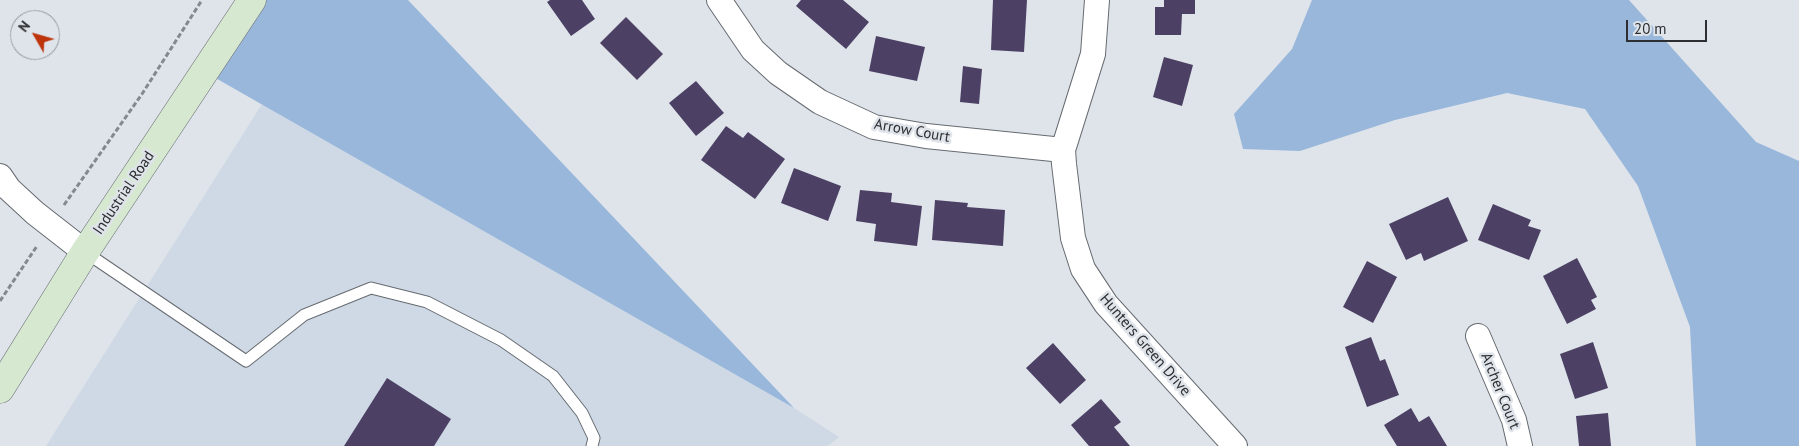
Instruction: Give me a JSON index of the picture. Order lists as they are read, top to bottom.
{
  "streets": {
    "main road": ["Industrial Road"],
    "street": ["Arrow Court", "Hunters Green Drive", "Archer Court"]
  },
  "crossings": [
    ["Arrow Court", "Hunters Green Drive"]
  ],
  "scale_bar": "20 m",
  "north": "top left"
}
